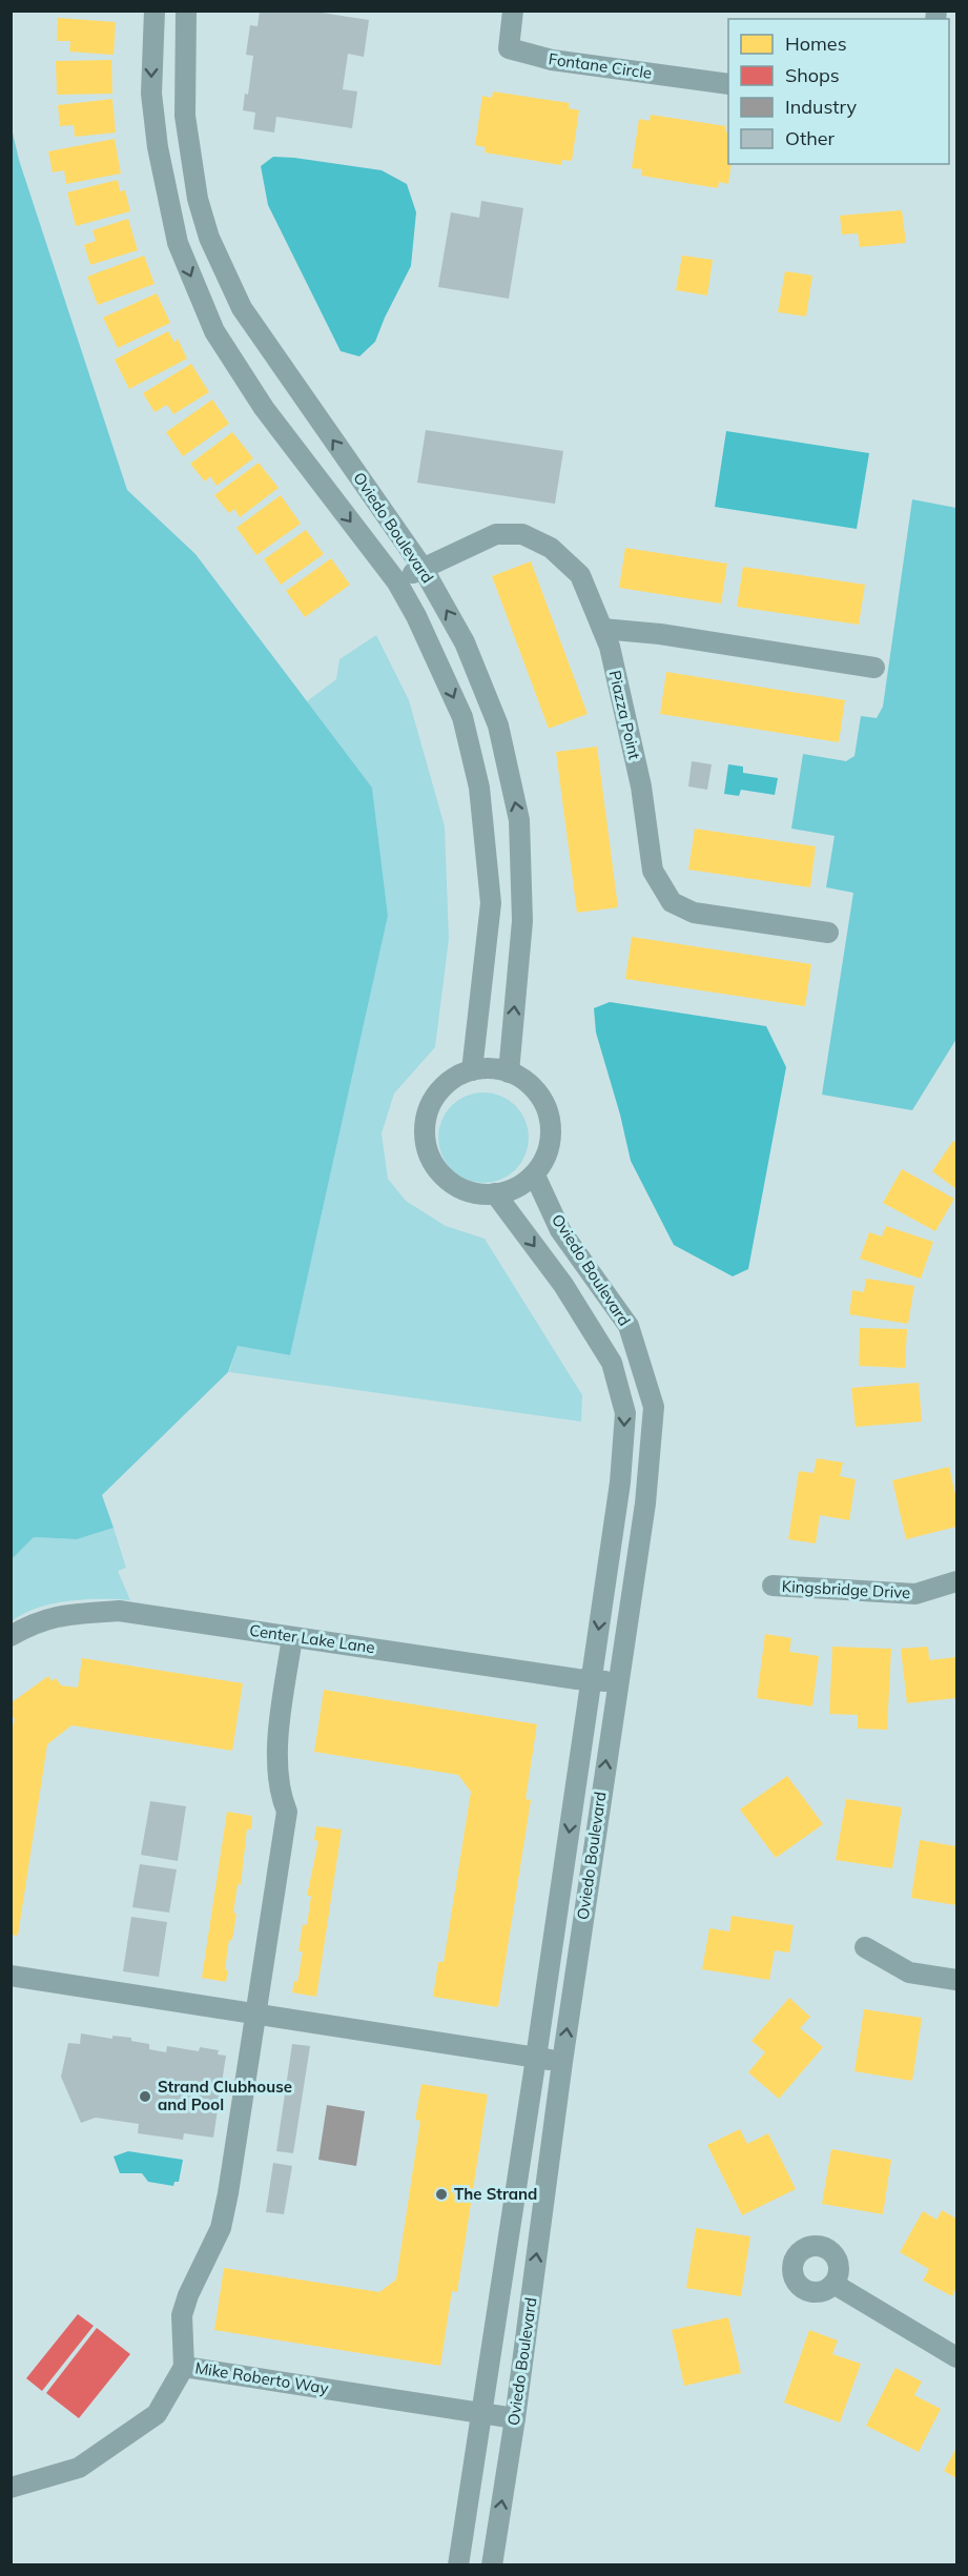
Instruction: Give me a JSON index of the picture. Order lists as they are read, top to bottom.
{
  "streets": {
    "street": [
      "Fontane Circle",
      "Oviedo Boulevard",
      "Piazza Point",
      "Kingsbridge Drive",
      "Center Lake Lane",
      "Mike Roberto Way"
    ]
  },
  "crossings": [
    ["Oviedo Boulevard", "Piazza Point"],
    ["Oviedo Boulevard", "Center Lake Lane"],
    ["Oviedo Boulevard", "Mike Roberto Way"]
  ],
  "places": ["Strand Clubhouse and Pool", "The Strand"],
  "legend": [
    "Homes",
    "Shops",
    "Industry",
    "Other"
  ]
}
